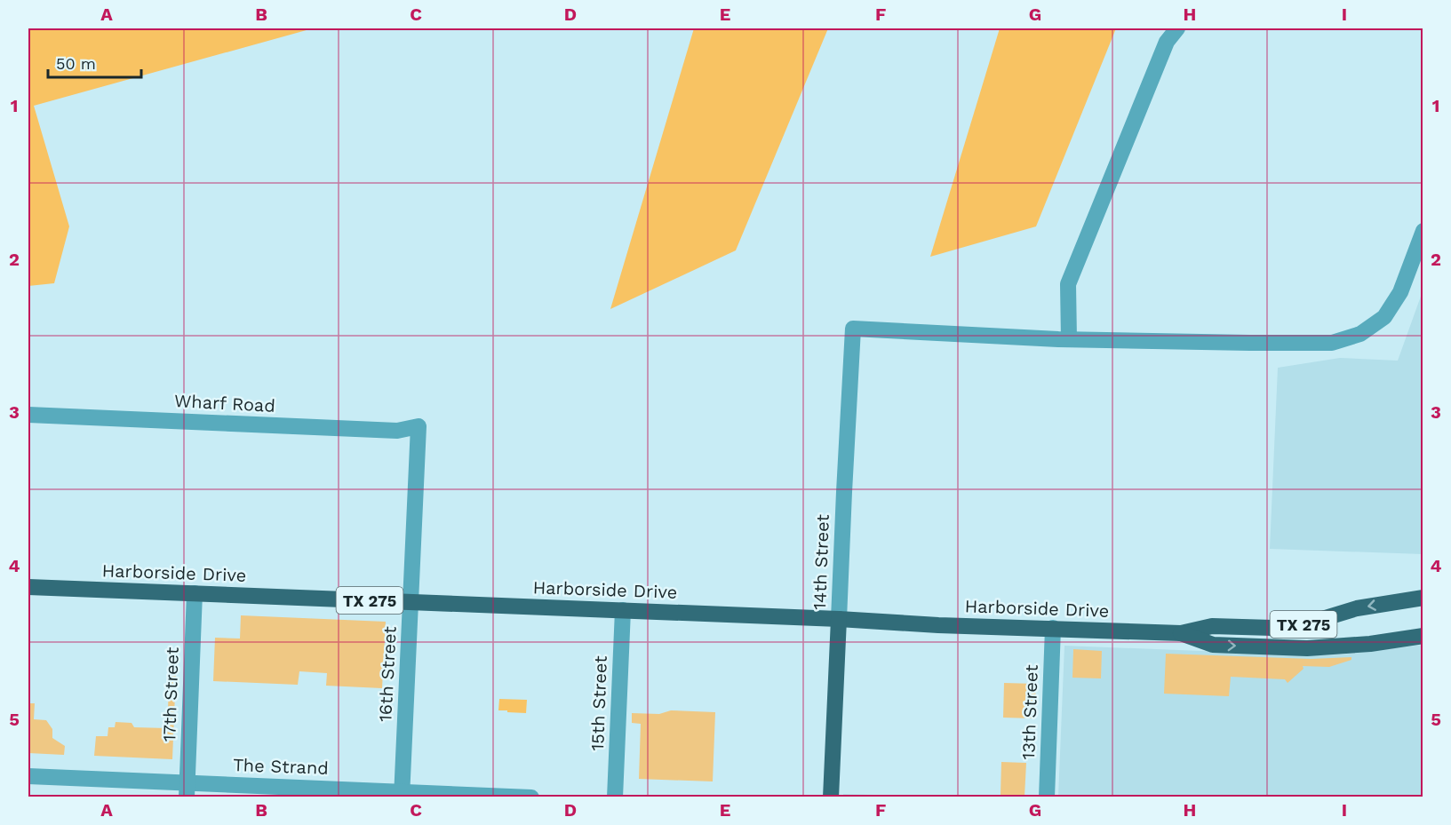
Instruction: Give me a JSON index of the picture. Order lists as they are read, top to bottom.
{
  "streets": {
    "main road": ["14th Street", "Harborside Drive", "TX 275"],
    "street": [
      "Wharf Road",
      "16th Street",
      "17th Street",
      "15th Street",
      "13th Street",
      "The Strand"
    ]
  },
  "crossings": [
    ["Wharf Road", "16th Street"],
    ["14th Street", "Harborside Drive"],
    ["Harborside Drive", "16th Street"],
    ["Harborside Drive", "17th Street"],
    ["Harborside Drive", "15th Street"],
    ["Harborside Drive", "13th Street"],
    ["16th Street", "The Strand"],
    ["17th Street", "The Strand"]
  ],
  "scale_bar": "50 m",
  "grid": {
    "columns": [
      "A",
      "B",
      "C",
      "D",
      "E",
      "F",
      "G",
      "H",
      "I"
    ],
    "rows": [
      "1",
      "2",
      "3",
      "4",
      "5"
    ]
  }
}
